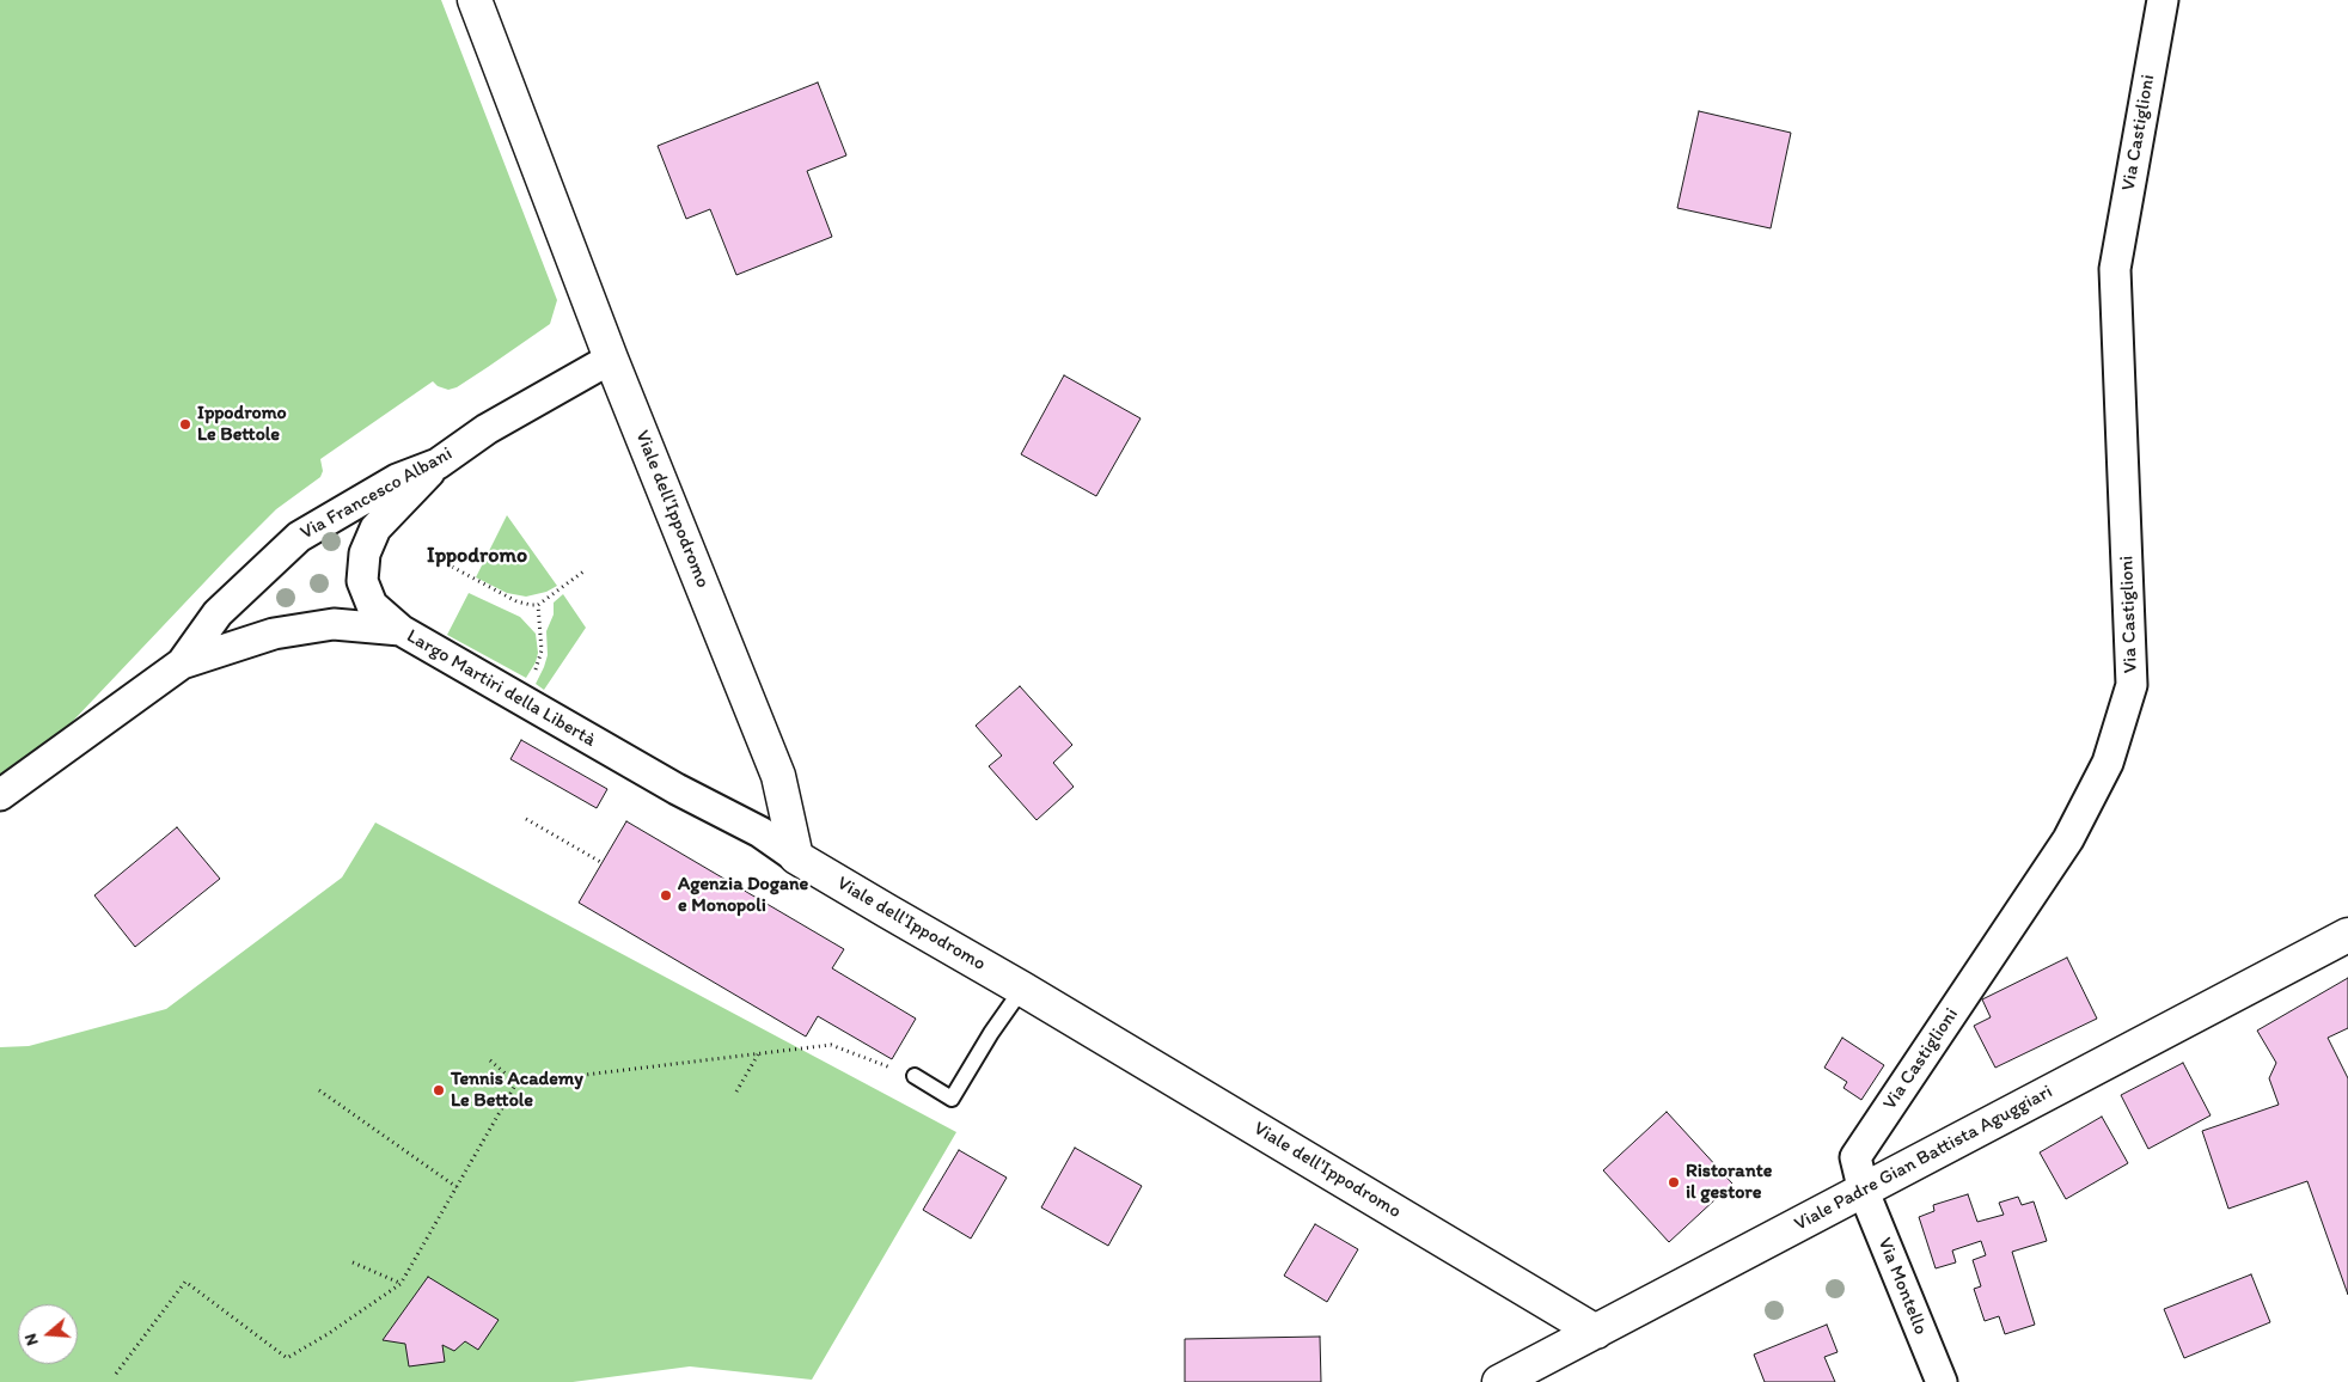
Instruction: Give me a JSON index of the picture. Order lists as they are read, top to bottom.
{
  "streets": {
    "street": [
      "Via Castiglioni",
      "Via Francesco Albani",
      "Viale dell'Ippodromo",
      "Largo Martiri della Libertà",
      "Viale Padre Gian Battista Aguggiari",
      "Via Montello"
    ]
  },
  "crossings": [
    ["Via Castiglioni", "Viale Padre Gian Battista Aguggiari"],
    ["Via Castiglioni", "Via Montello"],
    ["Via Francesco Albani", "Viale dell'Ippodromo"],
    ["Via Francesco Albani", "Largo Martiri della Libertà"],
    ["Viale dell'Ippodromo", "Largo Martiri della Libertà"],
    ["Viale dell'Ippodromo", "Viale Padre Gian Battista Aguggiari"],
    ["Viale Padre Gian Battista Aguggiari", "Via Montello"]
  ],
  "districts": ["Ippodromo"],
  "places": [
    "Ippodromo Le Bettole",
    "Agenzia Dogane e Monopoli",
    "Tennis Academy Le Bettole",
    "Ristorante il gestore"
  ],
  "north": "left"
}
